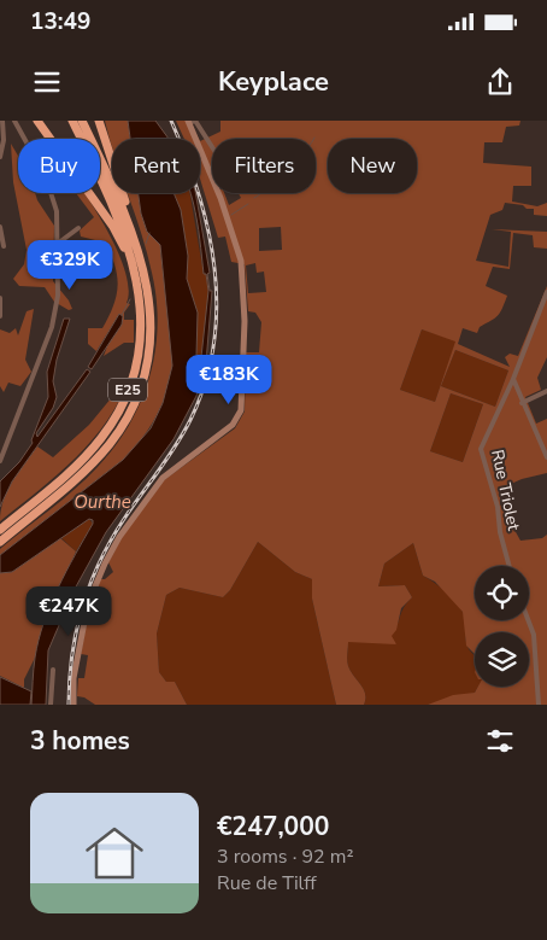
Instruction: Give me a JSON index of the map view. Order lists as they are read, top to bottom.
{
  "streets": {
    "highway": ["E25"],
    "street": ["Rue Triolet"]
  },
  "water": ["Ourthe"],
  "page": {
    "status": "13:49",
    "header": "Keyplace",
    "chip": [
      "Buy",
      "Rent",
      "Filters",
      "New"
    ],
    "price": ["€329K", "€183K", "€247K"],
    "heading": "3 homes",
    "list": [
      {
        "name": "€247,000",
        "note": "3 rooms · 92 m² · Rue de Tilff"
      }
    ]
  }
}
